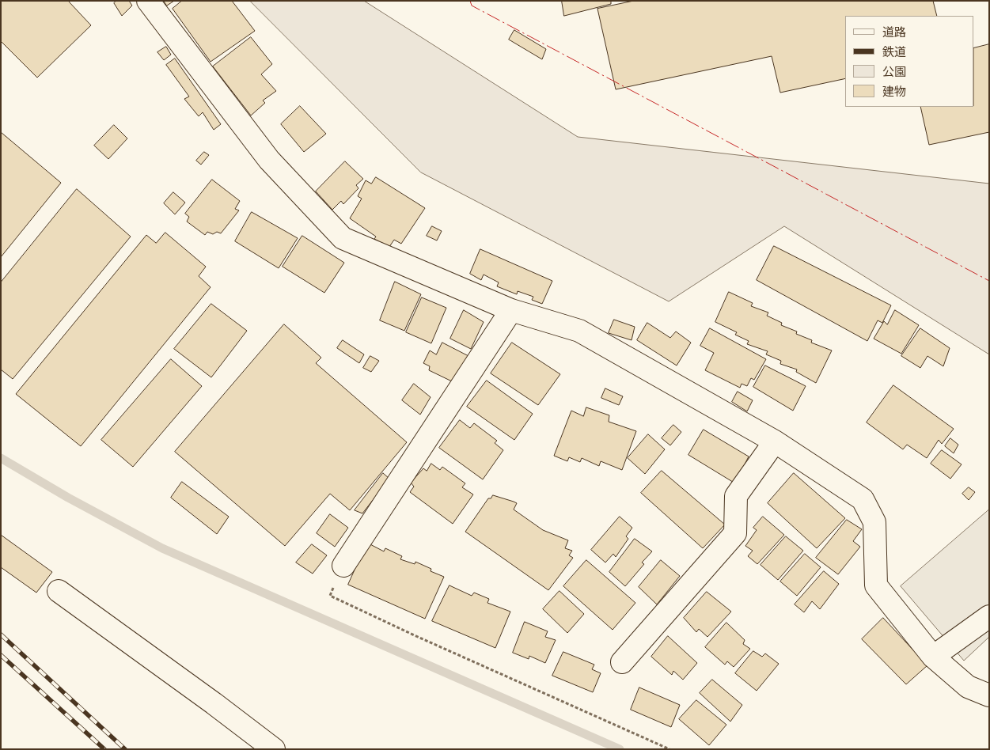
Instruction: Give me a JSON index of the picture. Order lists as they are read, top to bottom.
{
  "legend": [
    "道路",
    "鉄道",
    "公園",
    "建物"
  ]
}
